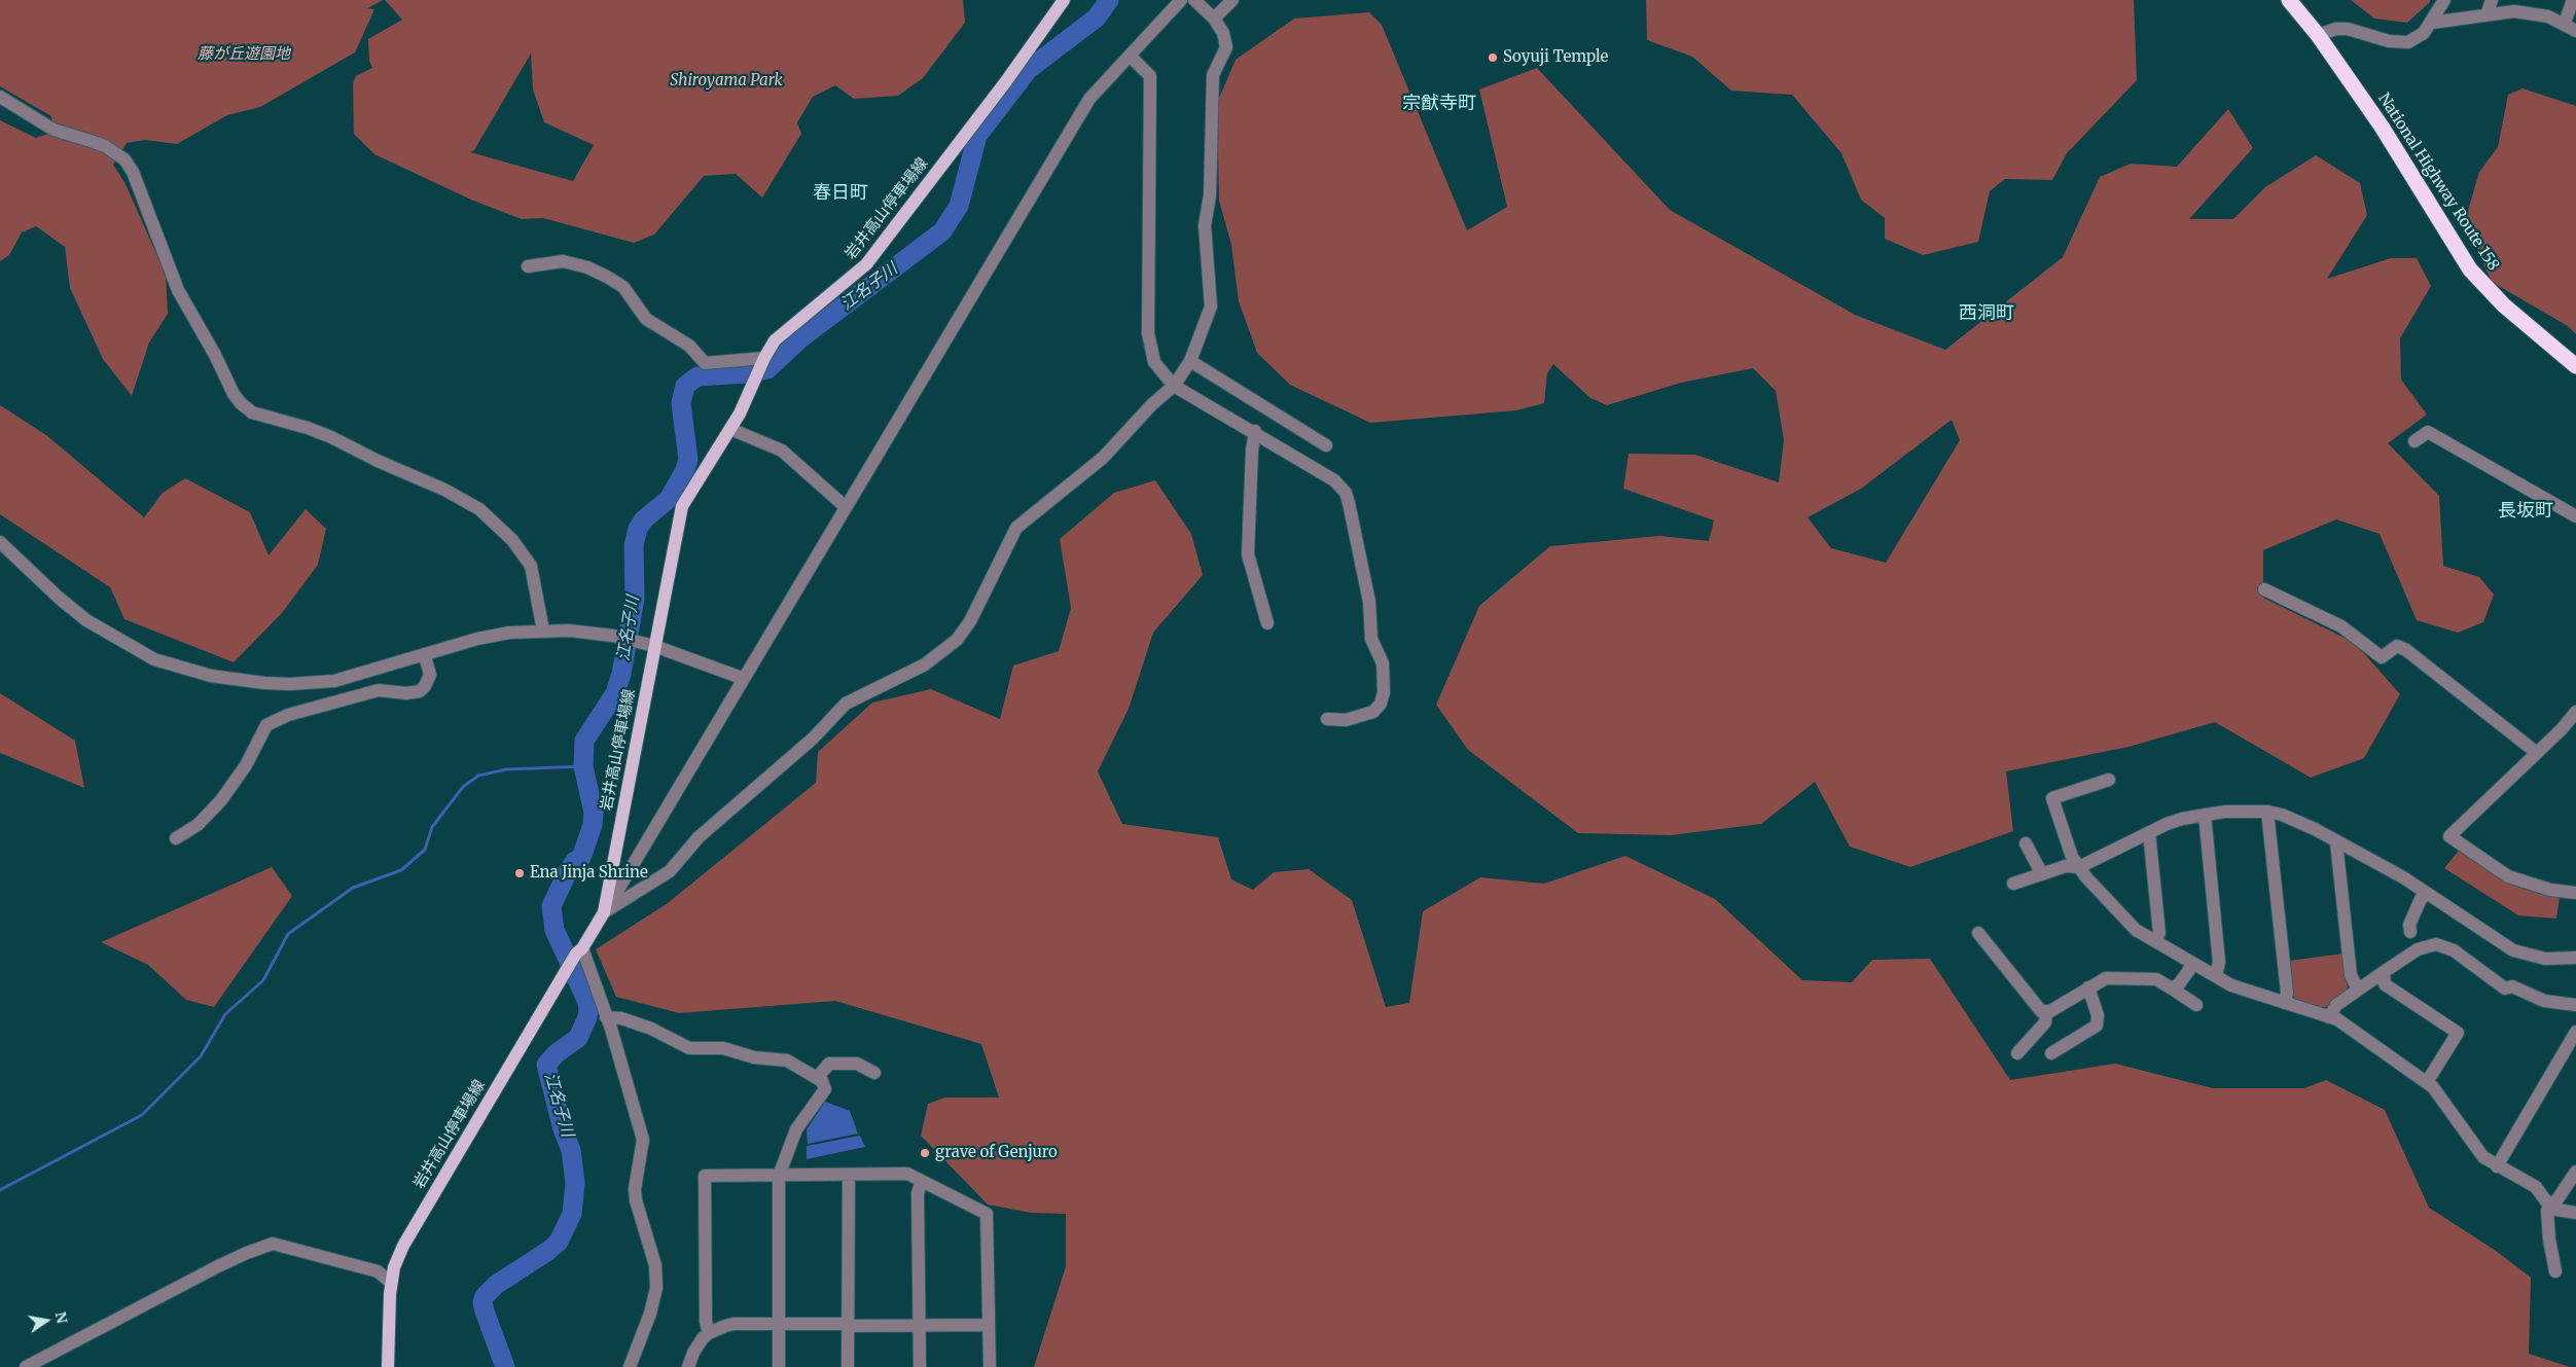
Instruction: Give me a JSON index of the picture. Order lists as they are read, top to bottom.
{
  "streets": {
    "highway": ["National Highway Route 158"],
    "main road": ["岩井高山停車場線"]
  },
  "districts": [
    "宗猷寺町",
    "春日町",
    "西洞町",
    "長坂町"
  ],
  "water": ["江名子川"],
  "parks": ["藤が丘遊園地", "Shiroyama Park"],
  "places": ["Soyuji Temple", "Ena Jinja Shrine", "grave of Genjuro"],
  "north": "right"
}
